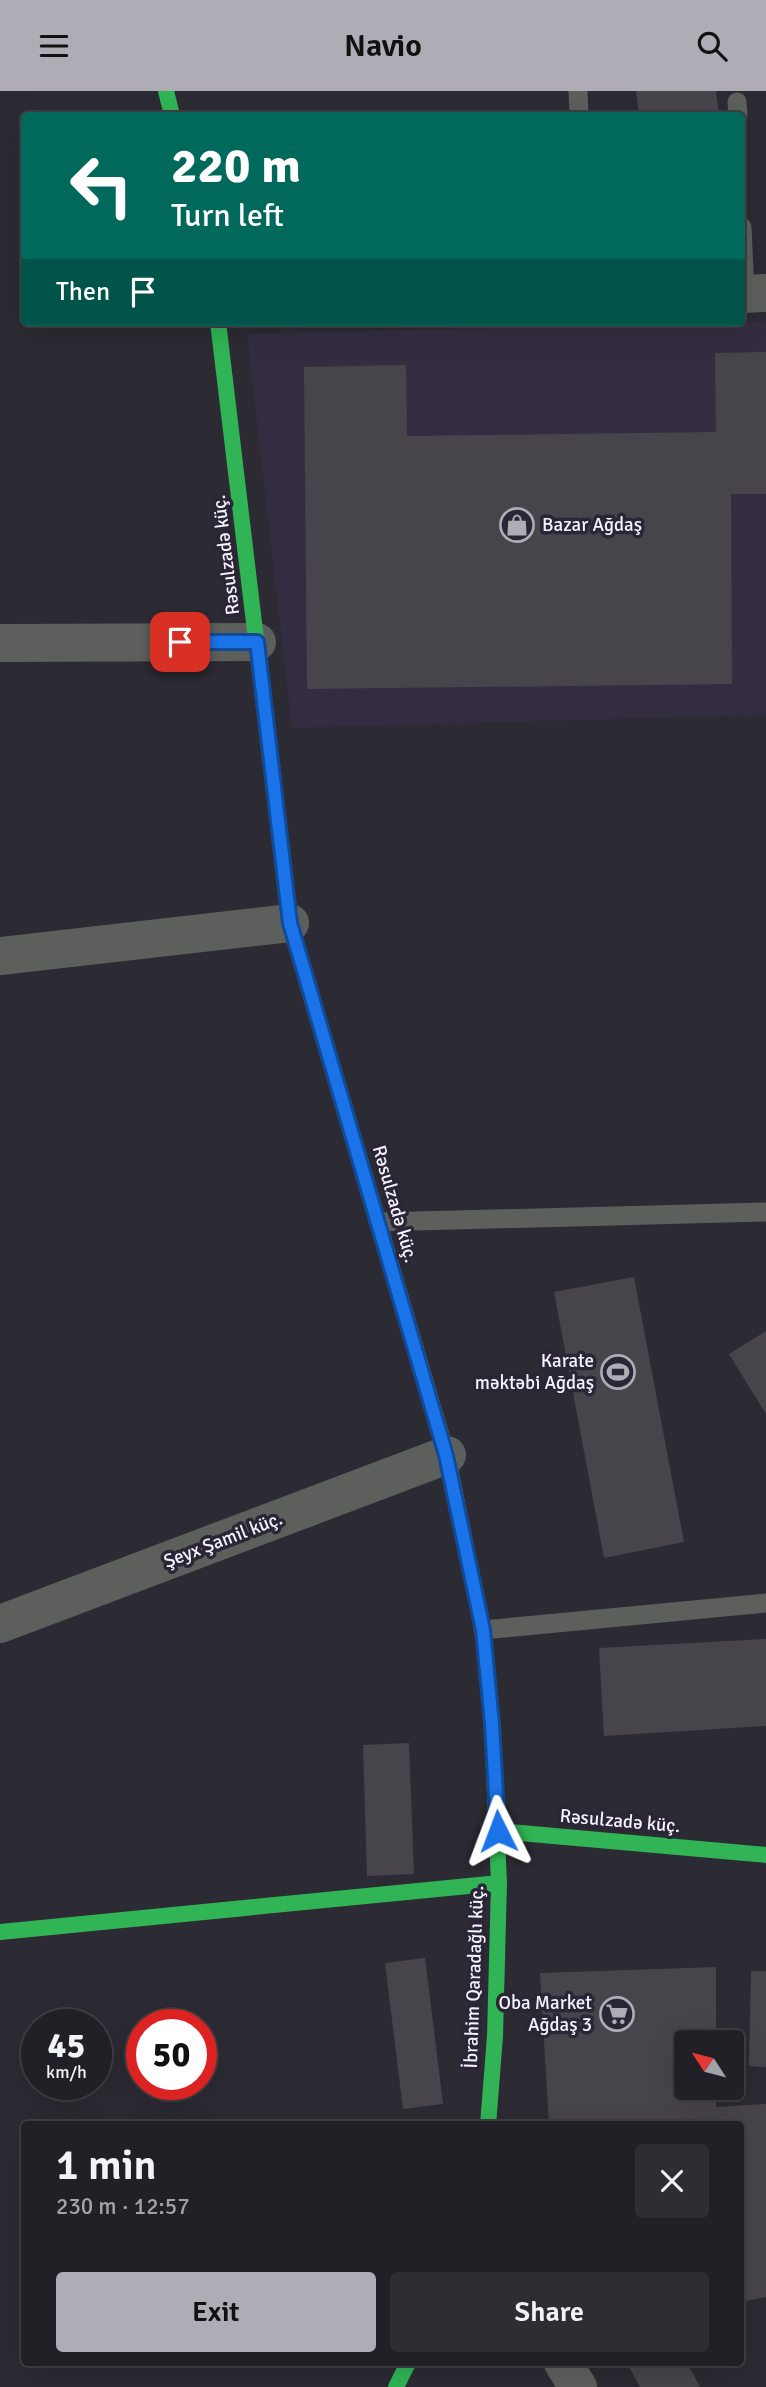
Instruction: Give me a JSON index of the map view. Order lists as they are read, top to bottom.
{
  "streets": {
    "main road": ["Rəsulzadə küç.", "İbrahim Qaradağlı küç."],
    "street": ["Şeyx Şamil küç."]
  },
  "crossings": [
    ["Rəsulzadə küç.", "Şeyx Şamil küç."],
    ["Rəsulzadə küç.", "İbrahim Qaradağlı küç."]
  ],
  "places": {
    "shop": ["Bazar Ağdaş"],
    "sports": ["Karate məktəbi Ağdaş"],
    "supermarket": ["Oba Market Ağdaş 3"]
  },
  "north": "top left",
  "page": {
    "header": "Navio",
    "turn": ["220 m", "Turn left"],
    "then": "Then",
    "speed": "45 km/h",
    "limit": "50",
    "heading": ["1 min", "230 m · 12:57"],
    "buttons": ["Exit", "Share"]
  }
}
